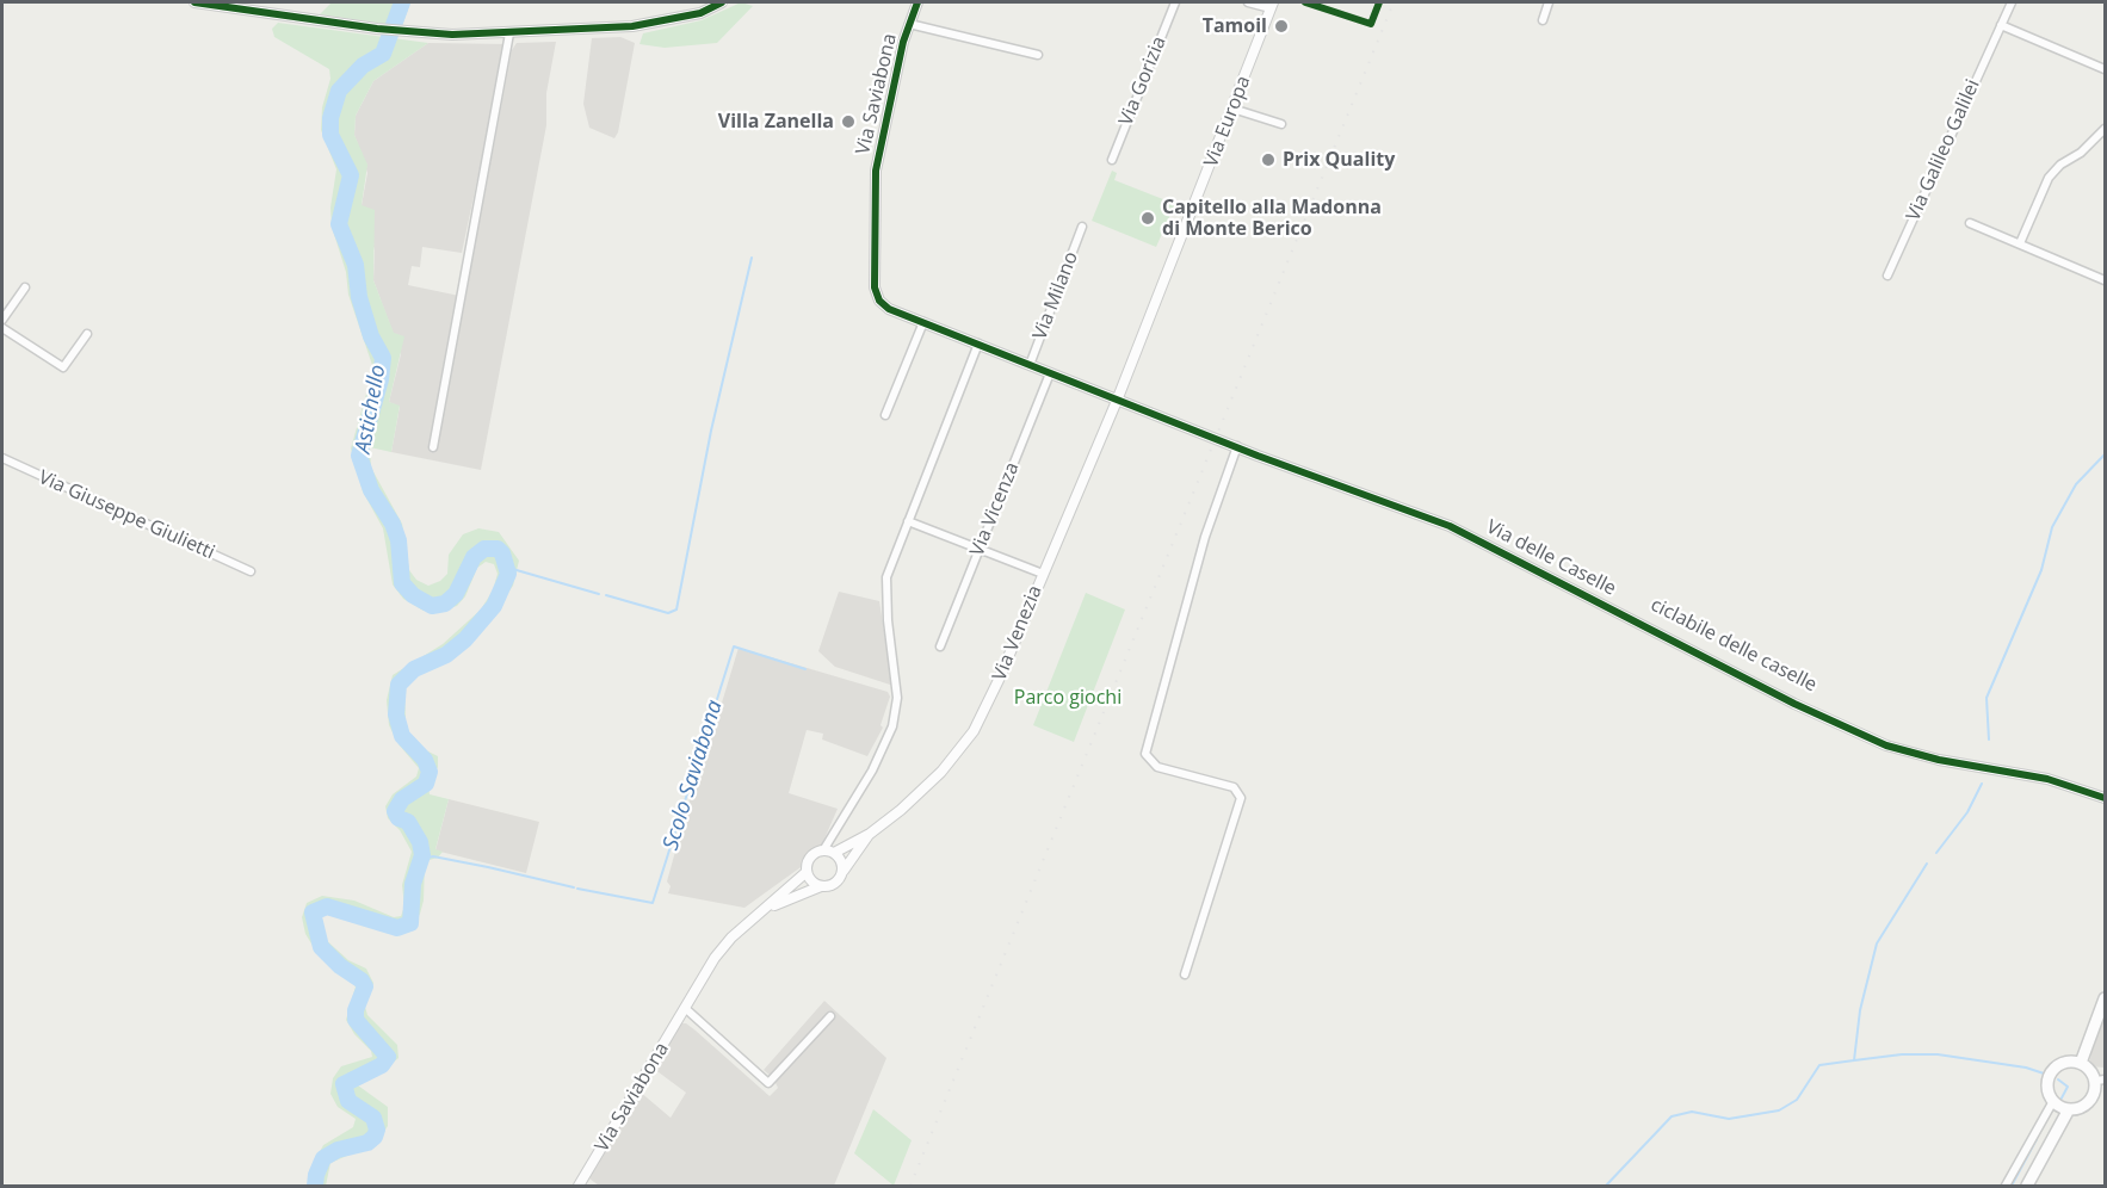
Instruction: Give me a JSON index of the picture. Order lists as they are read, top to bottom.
{
  "streets": {
    "street": [
      "Via Gorizia",
      "Via Saviabona",
      "Via Europa",
      "Via Galileo Galilei",
      "Via Milano",
      "Via Vicenza",
      "Via Giuseppe Giulietti",
      "Via delle Caselle",
      "Via Venezia"
    ],
    "cycle path": ["ciclabile delle caselle"]
  },
  "crossings": [
    ["Via Saviabona", "Via delle Caselle"],
    ["Via Saviabona", "Via Venezia"],
    ["Via Europa", "Via delle Caselle"],
    ["Via Europa", "Via Venezia"],
    ["Via Milano", "Via delle Caselle"],
    ["Via Vicenza", "Via delle Caselle"],
    ["Via delle Caselle", "Via Venezia"]
  ],
  "water": ["Astichello", "Scolo Saviabona"],
  "parks": ["Parco giochi"],
  "places": [
    "Tamoil",
    "Villa Zanella",
    "Prix Quality",
    "Capitello alla Madonna di Monte Berico"
  ]
}
